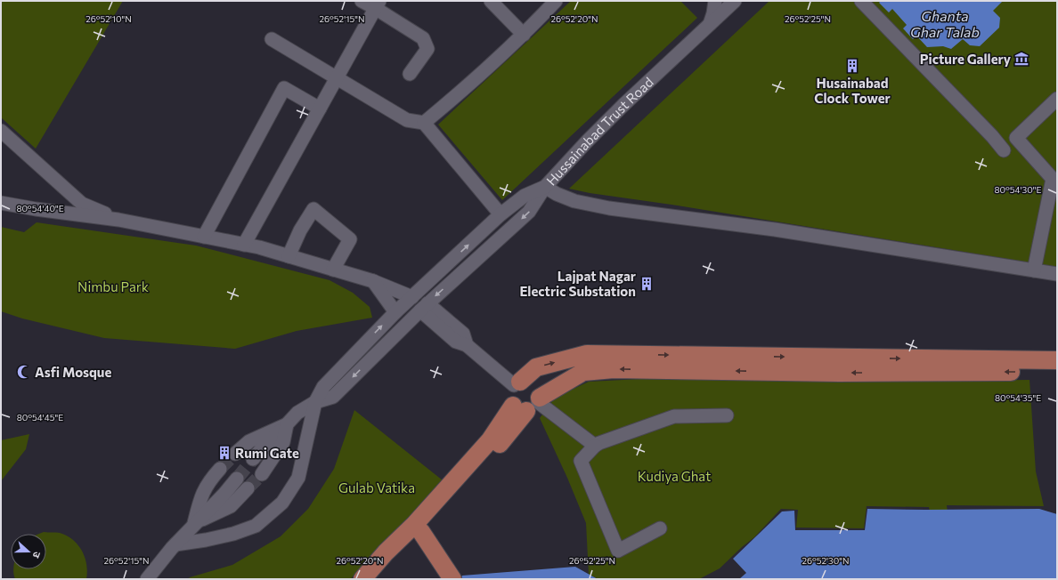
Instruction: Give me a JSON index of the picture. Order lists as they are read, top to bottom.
{
  "streets": {
    "street": ["Hussainabad Trust Road"]
  },
  "water": ["Ghanta Ghar Talab"],
  "parks": ["Nimbu Park", "Kudiya Ghat", "Gulab Vatika"],
  "places": {
    "museum": ["Picture Gallery"],
    "building": ["Husainabad Clock Tower", "Lajpat Nagar Electric Substation", "Rumi Gate"],
    "mosque": ["Asfi Mosque"]
  },
  "north": "right",
  "coordinates": [
    "26°52'10\"N",
    "26°52'15\"N",
    "26°52'20\"N",
    "26°52'25\"N",
    "80°54'30\"E",
    "80°54'40\"E",
    "80°54'35\"E",
    "80°54'45\"E",
    "26°52'30\"N"
  ]
}
